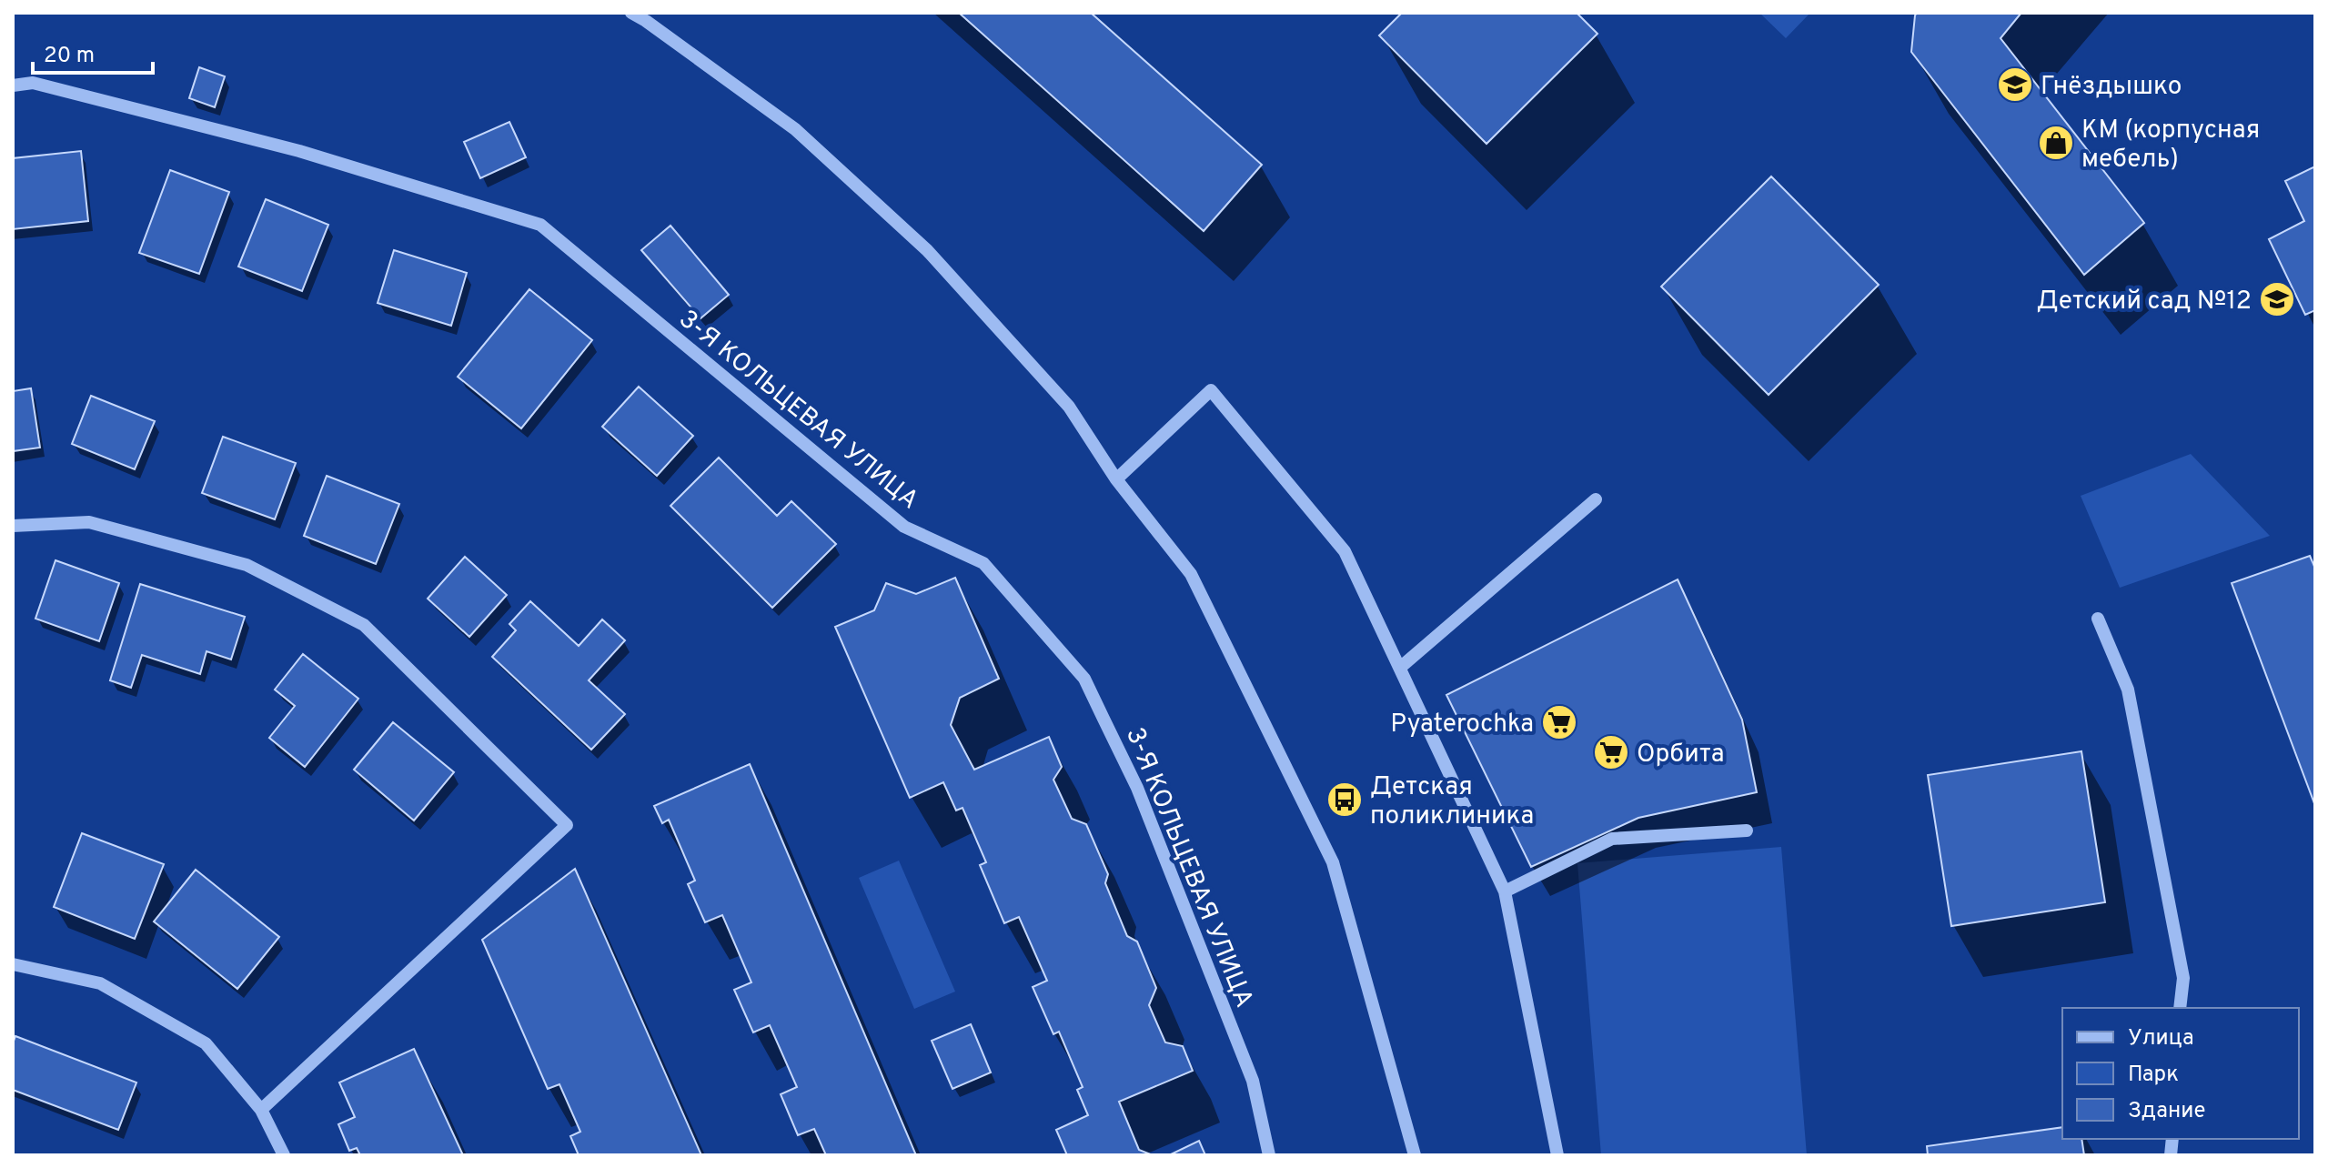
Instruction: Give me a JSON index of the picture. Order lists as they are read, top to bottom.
{
  "streets": {
    "street": ["3-Я КОЛЬЦЕВАЯ УЛИЦА"]
  },
  "places": {
    "school or university": ["Гнёздышко", "Детский сад №12"],
    "shop": ["КМ (корпусная мебель)"],
    "supermarket": ["Pyaterochka", "Орбита"],
    "bus stop": ["Детская поликлиника"]
  },
  "legend": ["Улица", "Парк", "Здание"],
  "scale_bar": "20 m"
}
